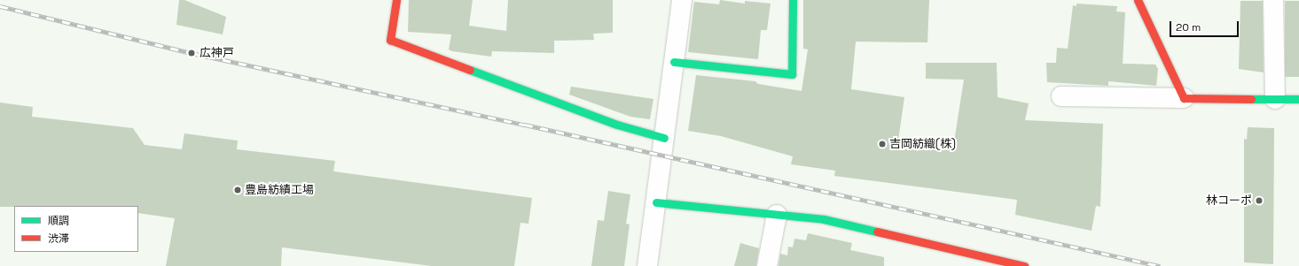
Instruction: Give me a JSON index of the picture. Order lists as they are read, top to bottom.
{
  "places": [
    "広神戸",
    "吉岡紡織(株)",
    "豊島紡績工場",
    "林コーポ"
  ],
  "legend": ["順調", "渋滞"],
  "scale_bar": "20 m"
}
